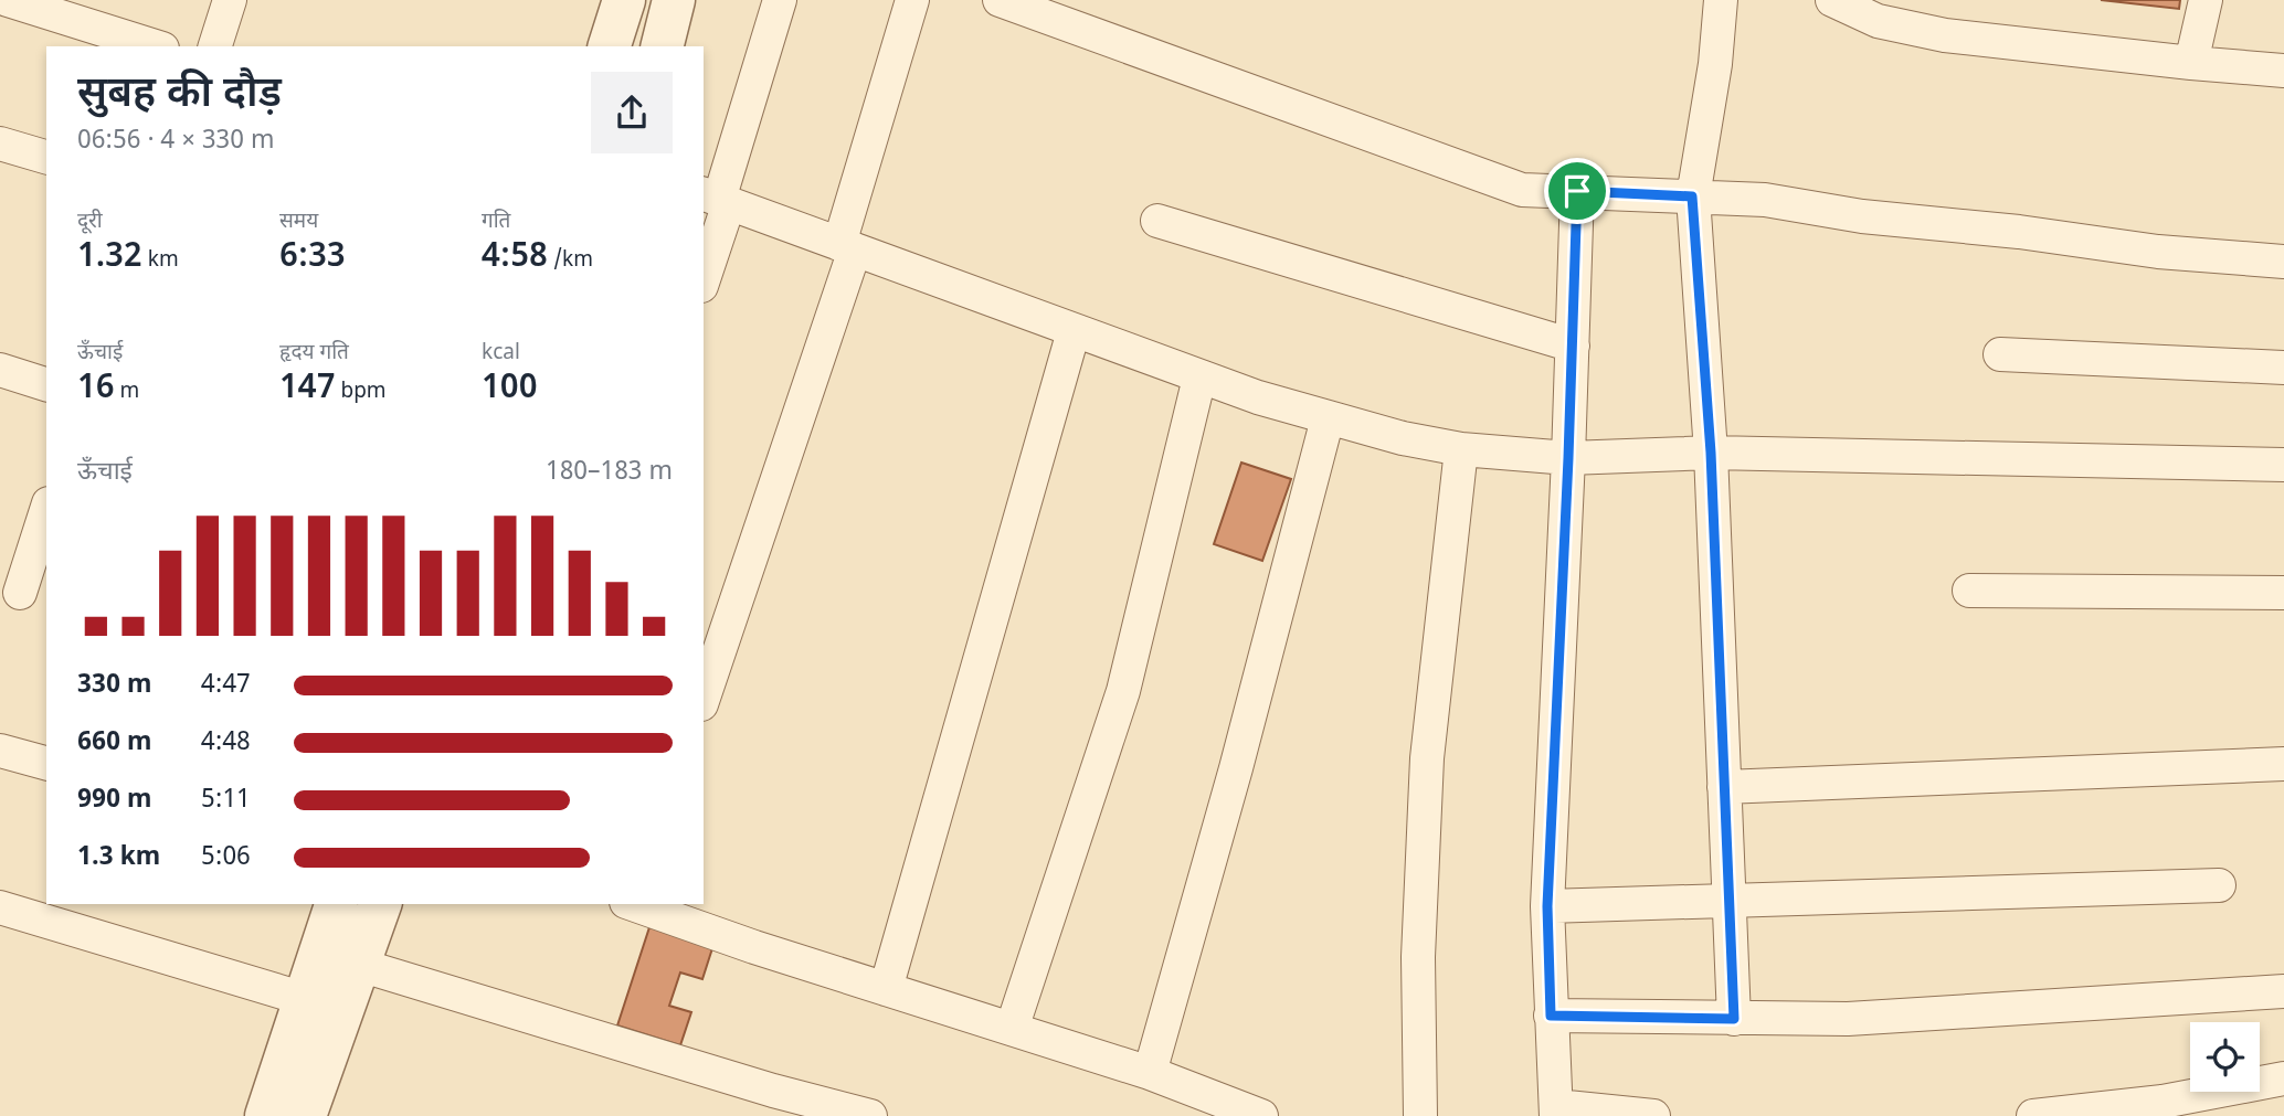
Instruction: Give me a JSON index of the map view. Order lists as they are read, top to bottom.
{
  "page": {
    "heading": ["सुबह की दौड़", "06:56 · 4 × 330 m"],
    "stats": [
      ["दूरी", "1.32 km"],
      ["समय", "6:33"],
      ["गति", "4:58 /km"],
      ["ऊँचाई", "16 m"],
      ["हृदय गति", "147 bpm"],
      ["kcal", "100"]
    ],
    "chart": ["ऊँचाई", "180–183 m"],
    "list": [
      {
        "name": "330 m",
        "note": "4:47"
      },
      {
        "name": "660 m",
        "note": "4:48"
      },
      {
        "name": "990 m",
        "note": "5:11"
      },
      {
        "name": "1.3 km",
        "note": "5:06"
      }
    ]
  }
}
